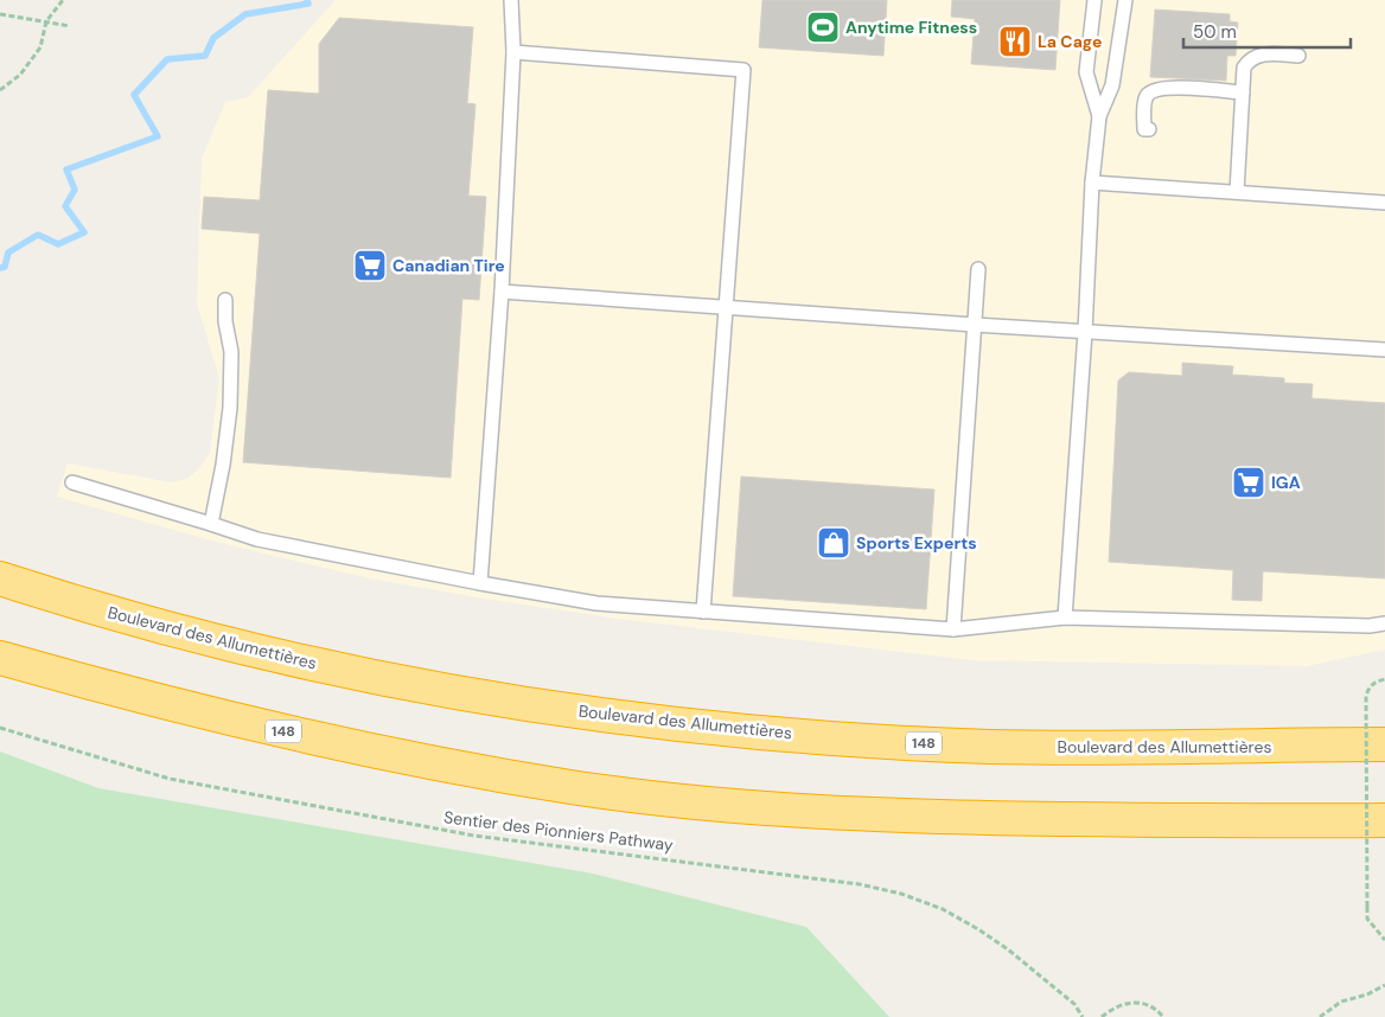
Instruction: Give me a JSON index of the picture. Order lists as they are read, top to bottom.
{
  "streets": {
    "highway": ["Boulevard des Allumettières", "148"],
    "path": ["Sentier des Pionniers Pathway"]
  },
  "places": {
    "sports": ["Anytime Fitness"],
    "restaurant": ["La Cage"],
    "supermarket": ["Canadian Tire", "IGA"],
    "shop": ["Sports Experts"]
  },
  "scale_bar": "50 m"
}
